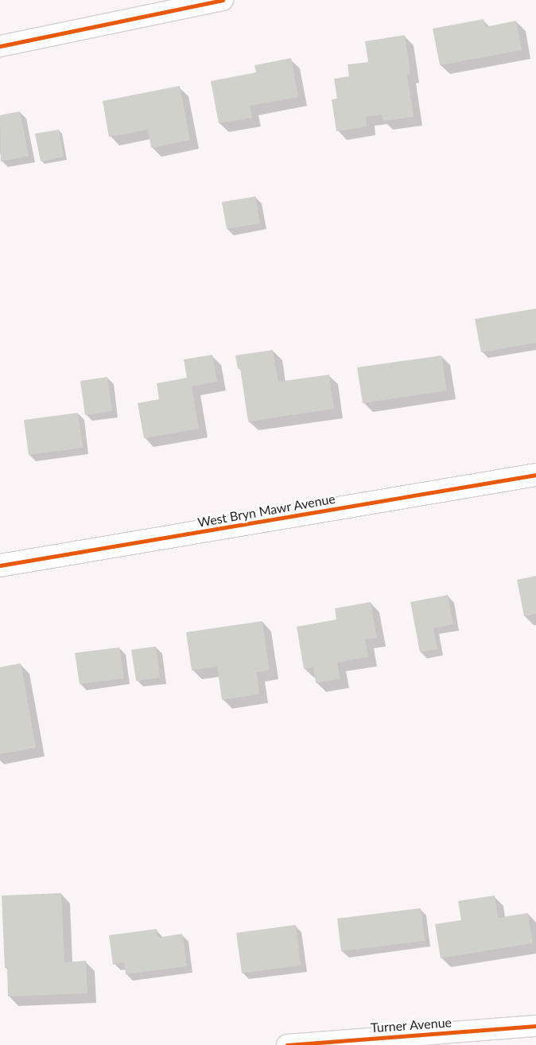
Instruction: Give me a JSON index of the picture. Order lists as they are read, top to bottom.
{
  "streets": {
    "street": ["West Bryn Mawr Avenue", "Turner Avenue"]
  }
}
